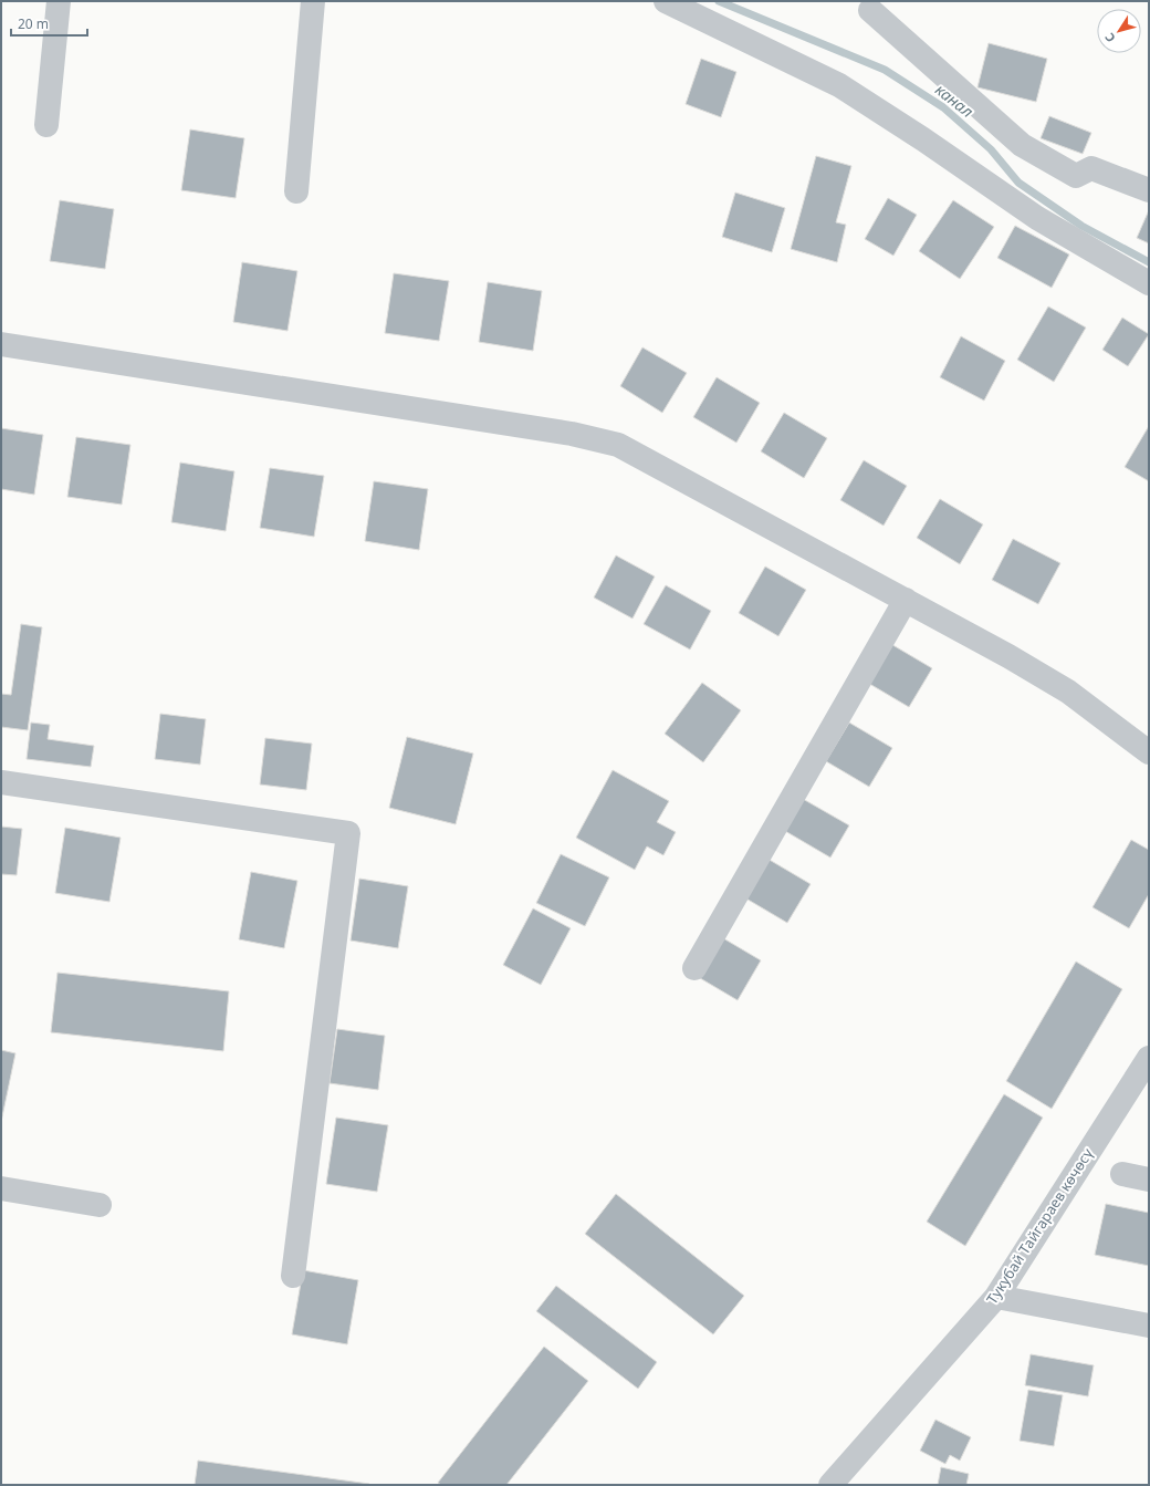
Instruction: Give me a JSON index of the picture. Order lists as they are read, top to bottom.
{
  "streets": {
    "street": ["Тукубай Тайгараев көчөсү"]
  },
  "water": ["канал"],
  "scale_bar": "20 m",
  "north": "bottom left"
}
